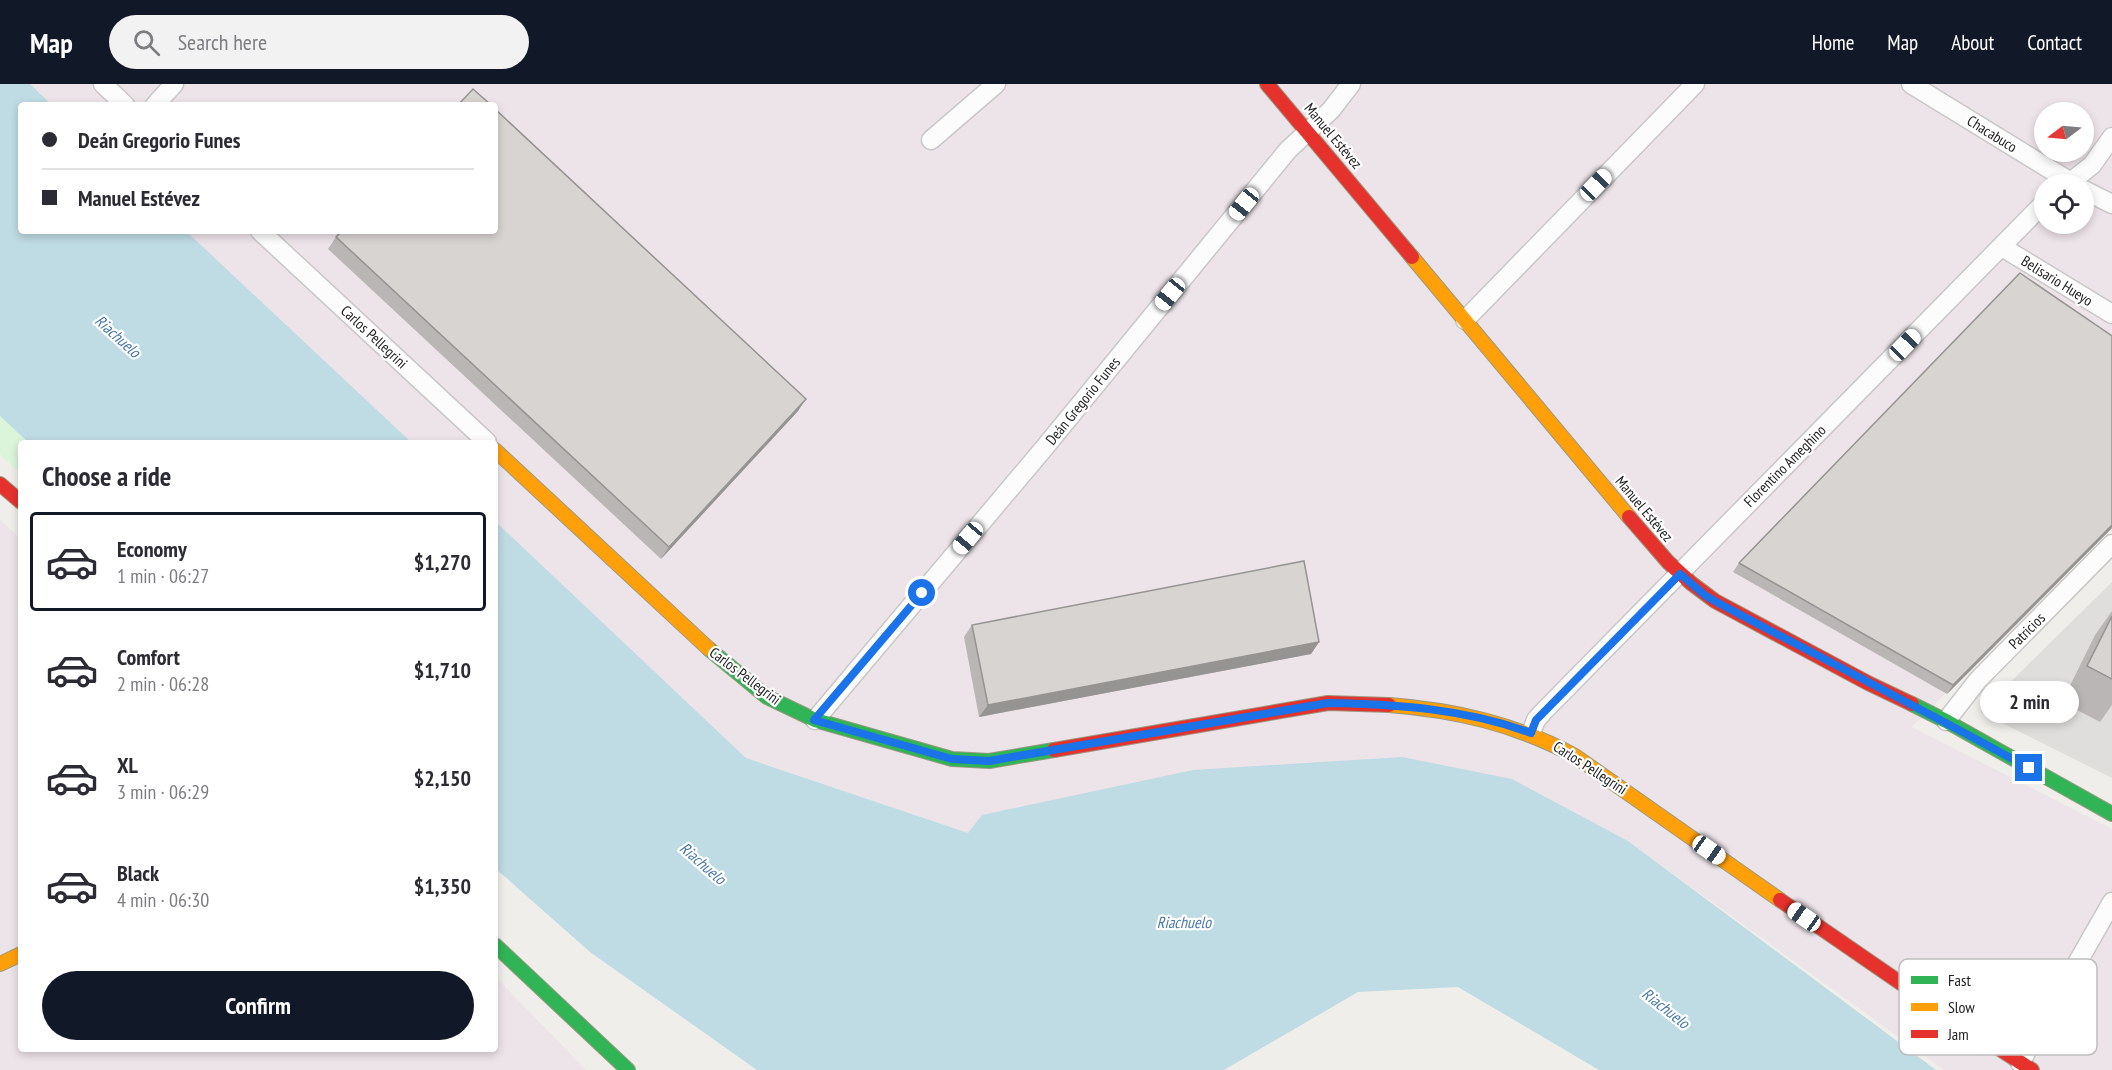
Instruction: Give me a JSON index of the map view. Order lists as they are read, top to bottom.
{
  "streets": {
    "street": [
      "Chacabuco",
      "Manuel Estévez",
      "Belisario Hueyo",
      "Carlos Pellegrini",
      "Deán Gregorio Funes",
      "Florentino Ameghino",
      "Patricios"
    ]
  },
  "crossings": [
    ["Manuel Estévez", "Deán Gregorio Funes"],
    ["Manuel Estévez", "Florentino Ameghino"],
    ["Manuel Estévez", "Patricios"],
    ["Belisario Hueyo", "Florentino Ameghino"],
    ["Carlos Pellegrini", "Deán Gregorio Funes"],
    ["Carlos Pellegrini", "Florentino Ameghino"]
  ],
  "water": ["Riachuelo"],
  "legend": ["Fast", "Slow", "Jam"],
  "north": "left",
  "page": {
    "header": "Map",
    "search": "Search here",
    "nav": [
      "Home",
      "Map",
      "About",
      "Contact"
    ],
    "banner": ["Deán Gregorio Funes", "Manuel Estévez"],
    "heading": "Choose a ride",
    "list": [
      {
        "name": "Economy",
        "note": "1 min · 06:27",
        "value": "$1,270"
      },
      {
        "name": "Comfort",
        "note": "2 min · 06:28",
        "value": "$1,710"
      },
      {
        "name": "XL",
        "note": "3 min · 06:29",
        "value": "$2,150"
      },
      {
        "name": "Black",
        "note": "4 min · 06:30",
        "value": "$1,350"
      }
    ],
    "bubble": "2 min",
    "buttons": "Confirm"
  }
}
